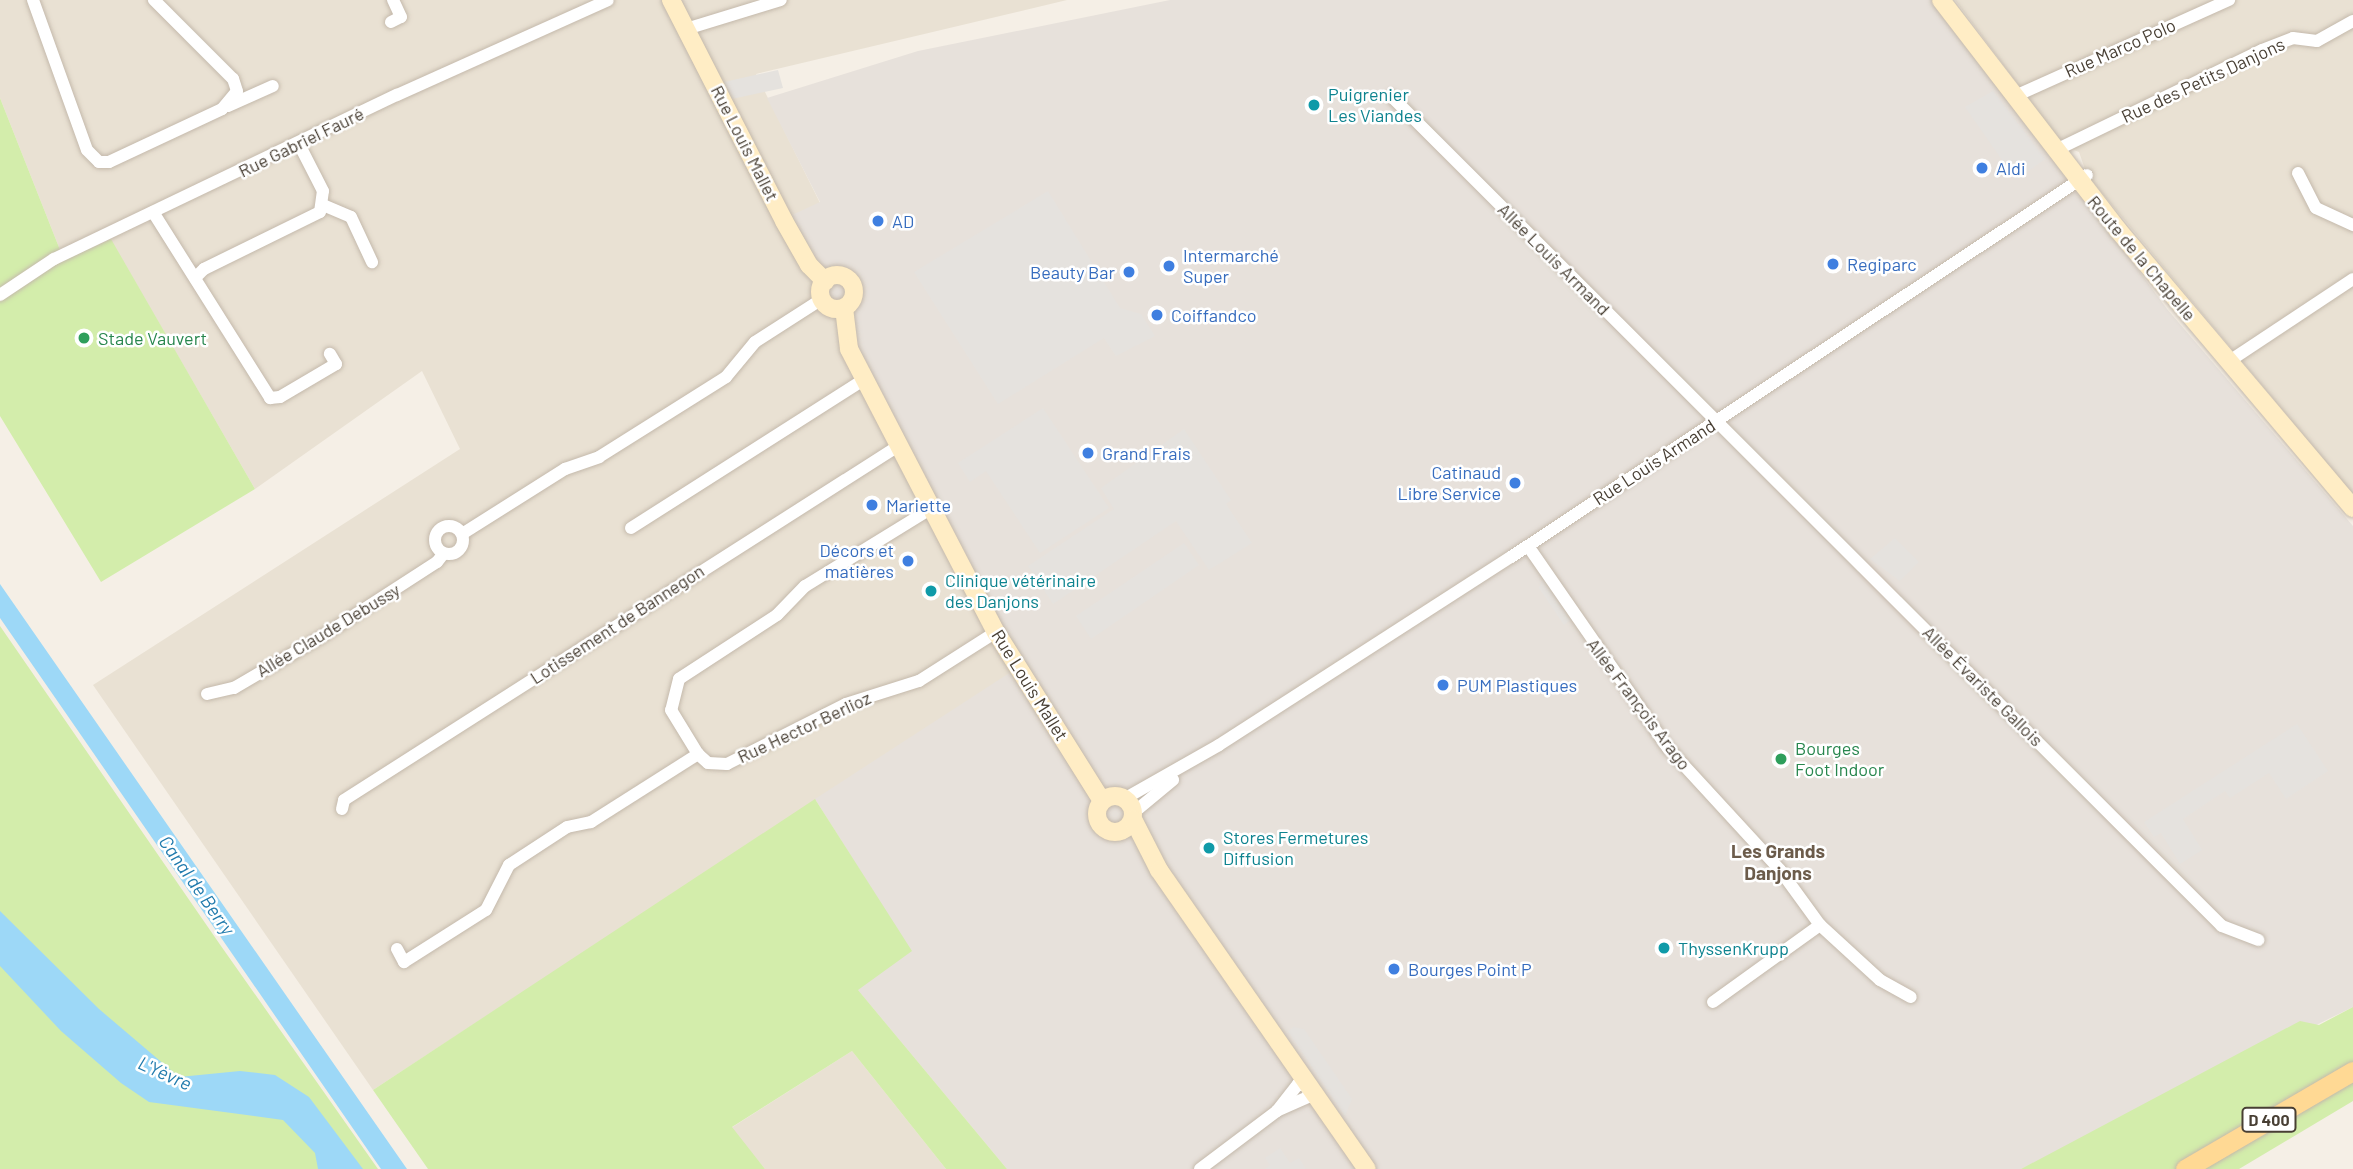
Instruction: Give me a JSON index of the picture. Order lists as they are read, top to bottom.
{
  "streets": {
    "main road": ["Rue Louis Mallet", "Route de la Chapelle", "D 400"],
    "street": [
      "Rue Marco Polo",
      "Rue des Petits Danjons",
      "Rue Gabriel Fauré",
      "Allée Louis Armand",
      "Rue Louis Armand",
      "Lotissement de Bannegon",
      "Allée Claude Debussy",
      "Allée Évariste Gallois",
      "Allée François Arago",
      "Rue Hector Berlioz"
    ]
  },
  "crossings": [
    ["Rue Marco Polo", "Route de la Chapelle"],
    ["Rue des Petits Danjons", "Route de la Chapelle"],
    ["Rue Louis Mallet", "Rue Louis Armand"],
    ["Rue Louis Mallet", "Lotissement de Bannegon"],
    ["Rue Louis Mallet", "Allée Claude Debussy"],
    ["Rue Louis Mallet", "Rue Hector Berlioz"],
    ["Route de la Chapelle", "Rue Louis Armand"],
    ["Allée Louis Armand", "Rue Louis Armand"],
    ["Allée Louis Armand", "Allée Évariste Gallois"],
    ["Rue Louis Armand", "Allée Évariste Gallois"],
    ["Rue Louis Armand", "Allée François Arago"]
  ],
  "districts": ["Les Grands Danjons"],
  "water": ["Canal de Berry", "L'Yèvre"],
  "places": [
    "Puigrenier Les Viandes",
    "Aldi",
    "AD",
    "Regiparc",
    "Intermarché Super",
    "Beauty Bar",
    "Coiffandco",
    "Stade Vauvert",
    "Grand Frais",
    "Catinaud Libre Service",
    "Mariette",
    "Décors et matières",
    "Clinique vétérinaire des Danjons",
    "PUM Plastiques",
    "Bourges Foot Indoor",
    "Stores Fermetures Diffusion",
    "ThyssenKrupp",
    "Bourges Point P"
  ]
}
